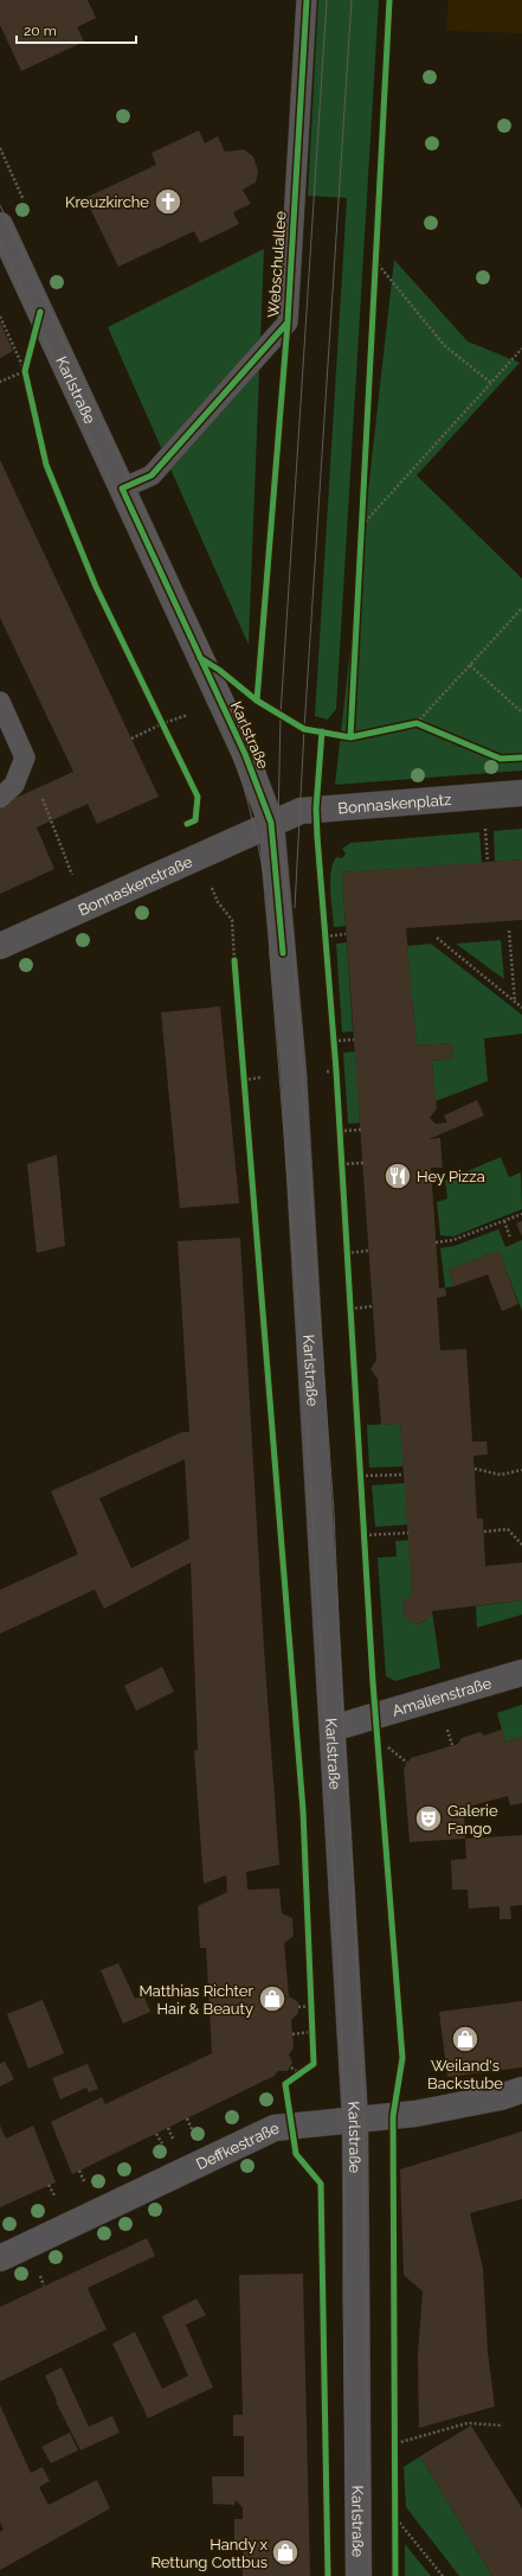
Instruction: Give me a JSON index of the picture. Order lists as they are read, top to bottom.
{
  "streets": {
    "street": [
      "Karlstraße",
      "Bonnaskenplatz",
      "Bonnaskenstraße",
      "Amalienstraße",
      "Deffkestraße"
    ],
    "lane": ["Webschulallee"]
  },
  "crossings": [
    ["Webschulallee", "Karlstraße"],
    ["Karlstraße", "Bonnaskenplatz"],
    ["Karlstraße", "Bonnaskenstraße"],
    ["Karlstraße", "Amalienstraße"],
    ["Karlstraße", "Deffkestraße"],
    ["Bonnaskenplatz", "Bonnaskenstraße"]
  ],
  "places": {
    "church": ["Kreuzkirche"],
    "restaurant": ["Hey Pizza"],
    "theatre": ["Galerie Fango"],
    "shop": ["Matthias Richter Hair & Beauty", "Weiland's Backstube", "Handy x Rettung Cottbus"]
  },
  "scale_bar": "20 m"
}
